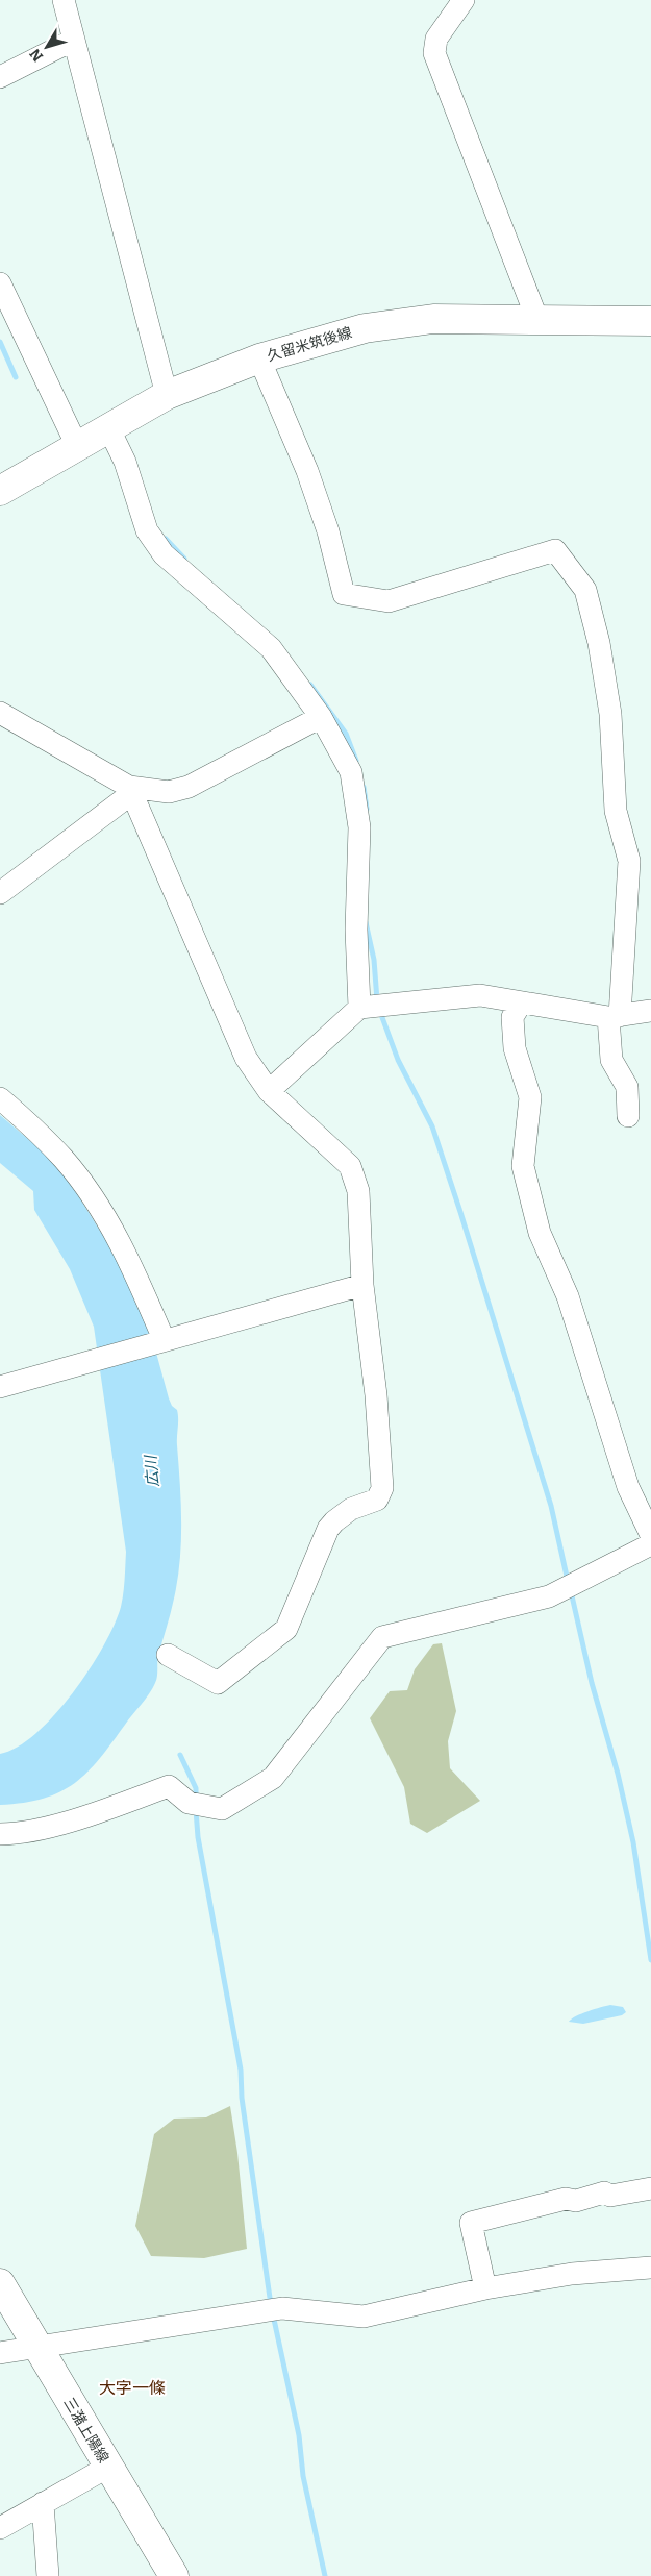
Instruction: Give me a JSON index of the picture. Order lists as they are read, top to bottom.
{
  "streets": {
    "main road": ["久留米筑後線", "三潴上陽線"]
  },
  "districts": ["大字一條"],
  "water": ["広川"],
  "north": "bottom left"
}
